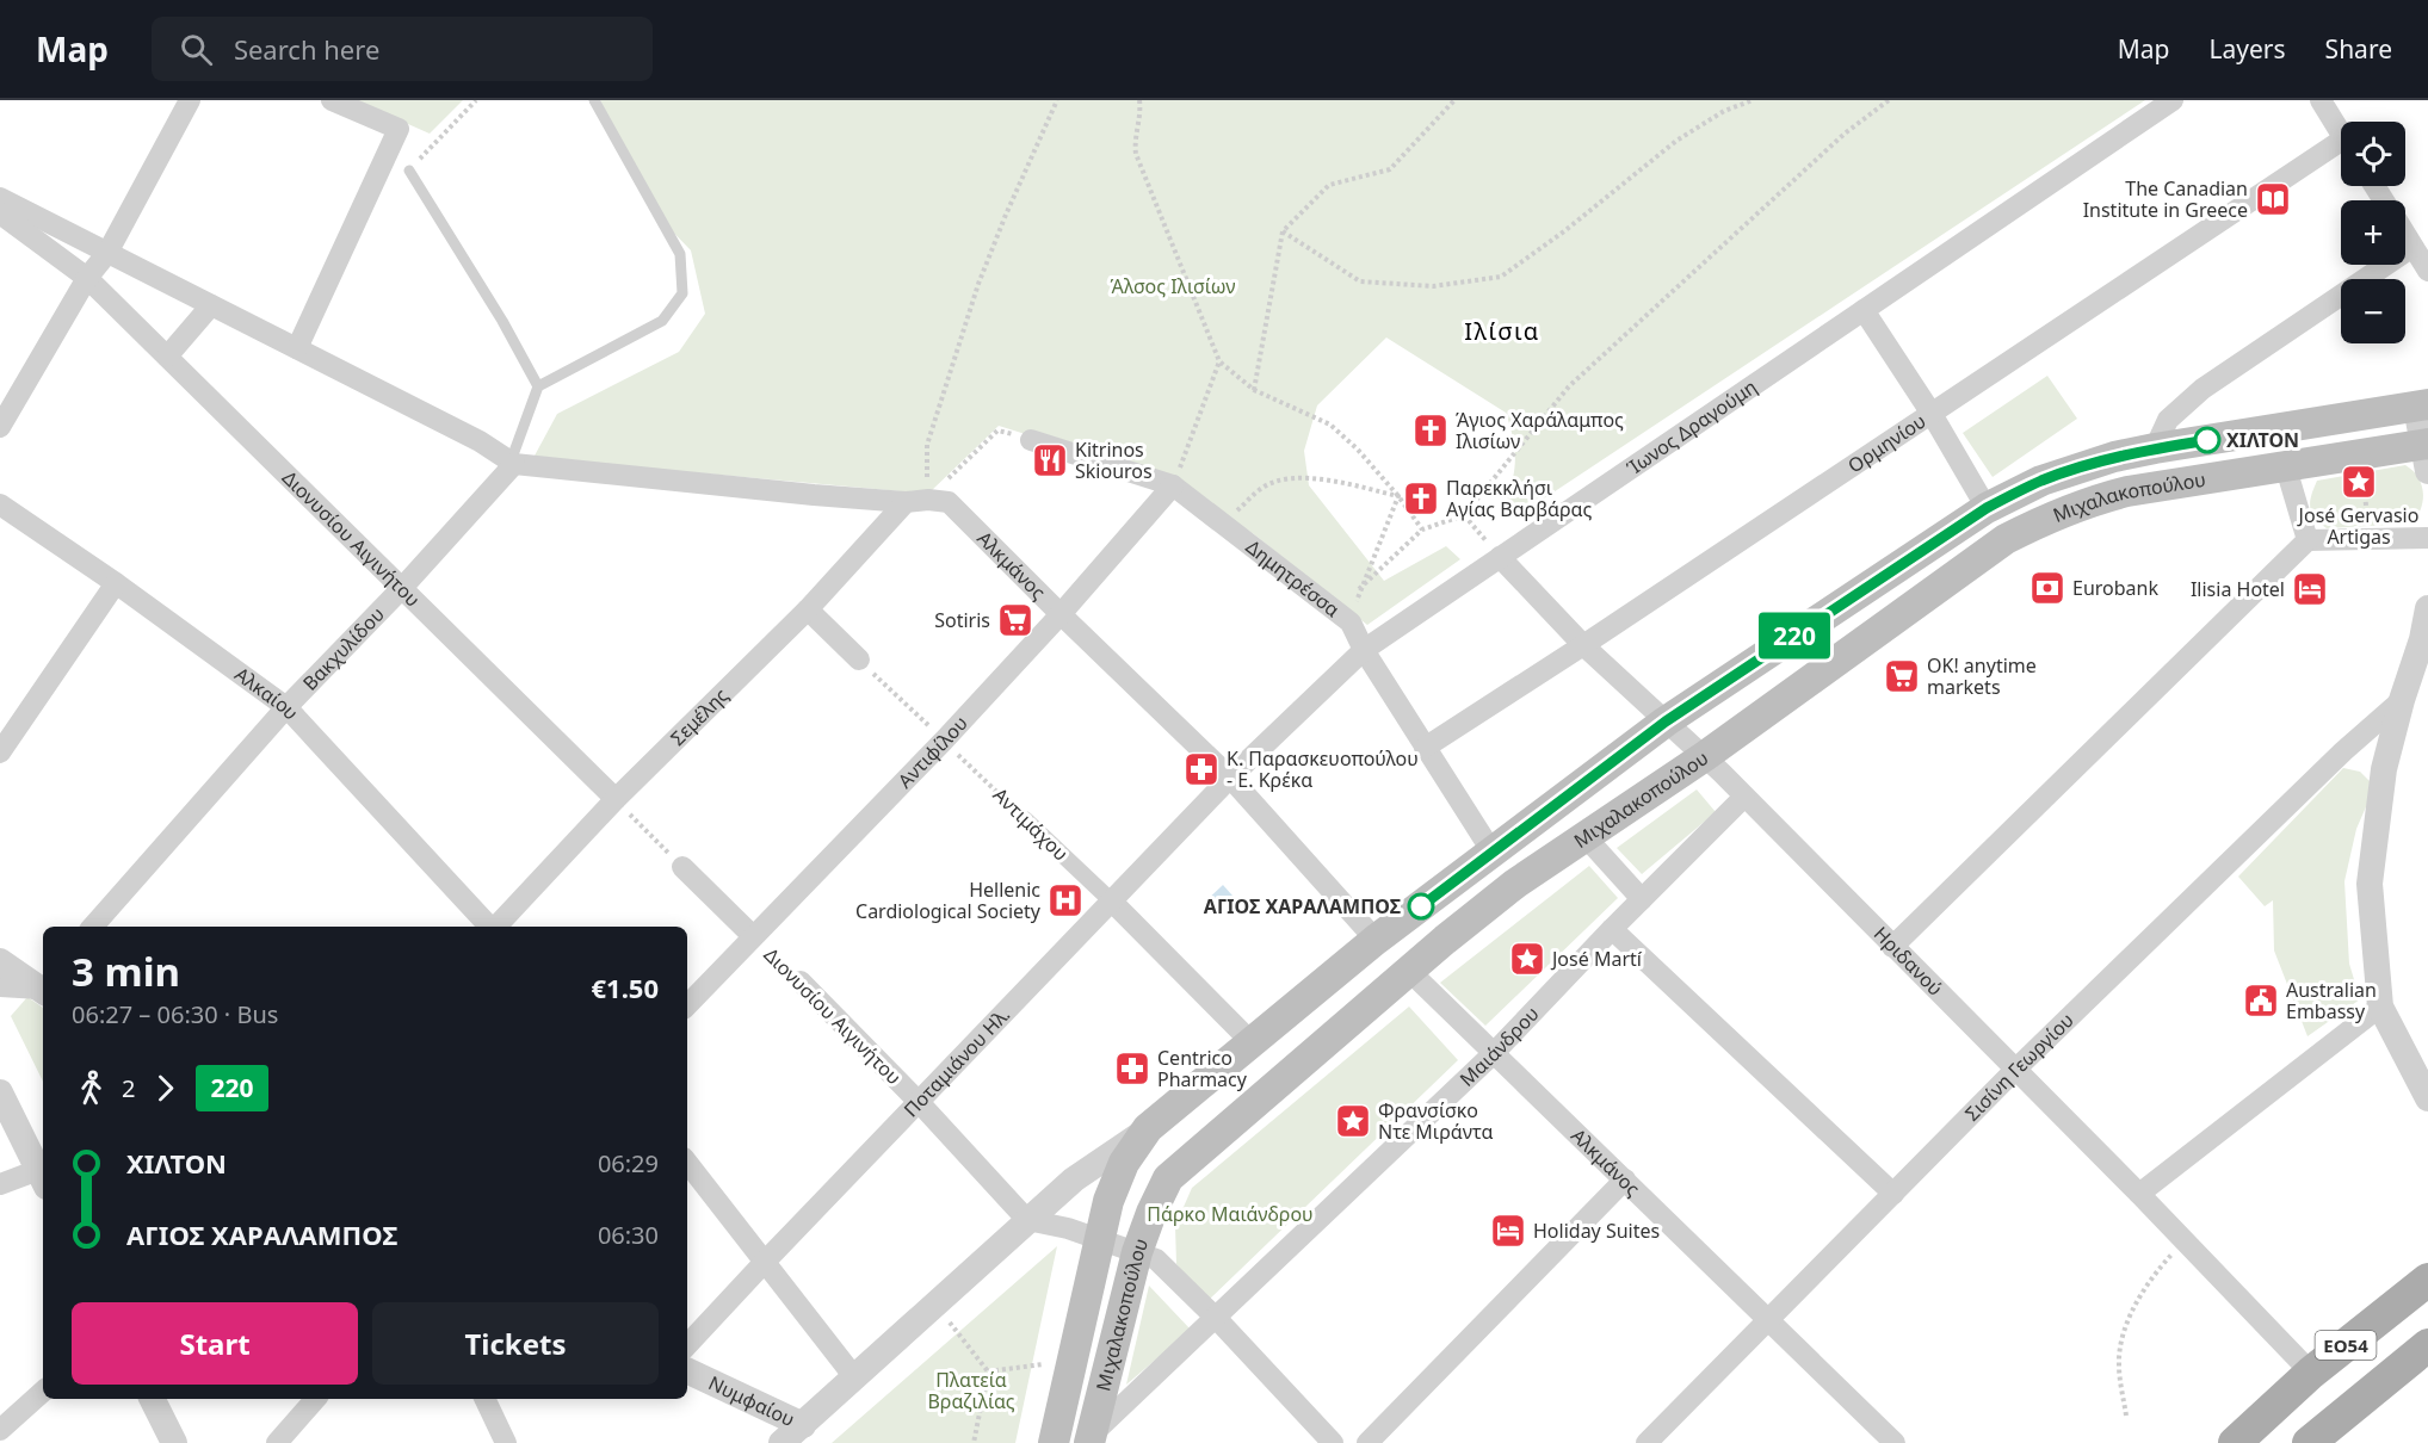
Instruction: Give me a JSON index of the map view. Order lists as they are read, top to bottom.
{
  "streets": {
    "main road": ["Μιχαλακοπούλου", "ΕΟ54"],
    "street": [
      "Ίωνος Δραγούμη",
      "Ορμηνίου",
      "Διονυσίου Αιγινήτου",
      "Αλκμάνος",
      "Δημητρέσσα",
      "Βακχυλίδου",
      "Αλκαίου",
      "Σεμέλης",
      "Αντιφίλου",
      "Αντιμάχου",
      "Ηριδανού",
      "Μαιάνδρου",
      "Ποταμιάνου Ηλ.",
      "Σισίνη Γεωργίου",
      "Νυμφαίου"
    ]
  },
  "crossings": [
    ["Ίωνος Δραγούμη", "Αλκμάνος"],
    ["Ίωνος Δραγούμη", "Δημητρέσσα"],
    ["Ίωνος Δραγούμη", "Ηριδανού"],
    ["Ίωνος Δραγούμη", "Ποταμιάνου Ηλ."],
    ["Ορμηνίου", "Δημητρέσσα"],
    ["Ορμηνίου", "Ηριδανού"],
    ["Μιχαλακοπούλου", "Διονυσίου Αιγινήτου"],
    ["Μιχαλακοπούλου", "Αλκμάνος"],
    ["Μιχαλακοπούλου", "Δημητρέσσα"],
    ["Μιχαλακοπούλου", "Αντιμάχου"],
    ["Μιχαλακοπούλου", "Ηριδανού"],
    ["Μιχαλακοπούλου", "Μαιάνδρου"],
    ["Μιχαλακοπούλου", "Νυμφαίου"],
    ["Διονυσίου Αιγινήτου", "Βακχυλίδου"],
    ["Διονυσίου Αιγινήτου", "Σεμέλης"],
    ["Διονυσίου Αιγινήτου", "Αντιφίλου"],
    ["Διονυσίου Αιγινήτου", "Ποταμιάνου Ηλ."],
    ["Αλκμάνος", "Βακχυλίδου"],
    ["Αλκμάνος", "Σεμέλης"],
    ["Αλκμάνος", "Αντιφίλου"],
    ["Αλκμάνος", "Μαιάνδρου"],
    ["Αλκμάνος", "Ποταμιάνου Ηλ."],
    ["Αλκμάνος", "Σισίνη Γεωργίου"],
    ["Δημητρέσσα", "Αντιφίλου"],
    ["Βακχυλίδου", "Αλκαίου"],
    ["Αντιφίλου", "Αντιμάχου"],
    ["Αντιμάχου", "Ποταμιάνου Ηλ."],
    ["Ηριδανού", "Μαιάνδρου"],
    ["Ηριδανού", "Σισίνη Γεωργίου"],
    ["Ηριδανού", "ΕΟ54"]
  ],
  "districts": ["Iλίσια"],
  "parks": ["Άλσος Ιλισίων", "Πάρκο Μαιάνδρου", "Πλατεία Βραζιλίας"],
  "places": {
    "library": ["The Canadian Institute in Greece"],
    "church": ["Άγιος Χαράλαμπος Ιλισίων", "Παρεκκλήσι Αγίας Βαρβάρας"],
    "other": ["ΧΙΛΤΟΝ", "ΑΓΙΟΣ ΧΑΡΑΛΑΜΠΟΣ"],
    "restaurant": ["Kitrinos Skiouros"],
    "place": ["José Gervasio Artigas", "José Martí", "Φρανσίσκο Ντε Μιράντα"],
    "bank": ["Eurobank"],
    "hotel": ["Ilisia Hotel", "Holiday Suites"],
    "supermarket": ["Sotiris", "OK! anytime markets"],
    "pharmacy": ["Κ. Παρασκευοπούλου - Ε. Κρέκα", "Centrico Pharmacy"],
    "hospital": ["Hellenic Cardiological Society"],
    "public building": ["Australian Embassy"]
  },
  "lines": ["bus line 220"],
  "page": {
    "header": "Map",
    "search": "Search here",
    "nav": ["Map", "Layers", "Share"],
    "on_map": "220",
    "map_buttons": ["+", "−"],
    "heading": ["3 min", "06:27 – 06:30 · Bus", "€1.50"],
    "legs": ["2", "220"],
    "list": [
      {
        "name": "ΧΙΛΤΟΝ",
        "value": "06:29"
      },
      {
        "name": "ΑΓΙΟΣ ΧΑΡΑΛΑΜΠΟΣ",
        "value": "06:30"
      }
    ],
    "buttons": ["Start", "Tickets"]
  }
}
